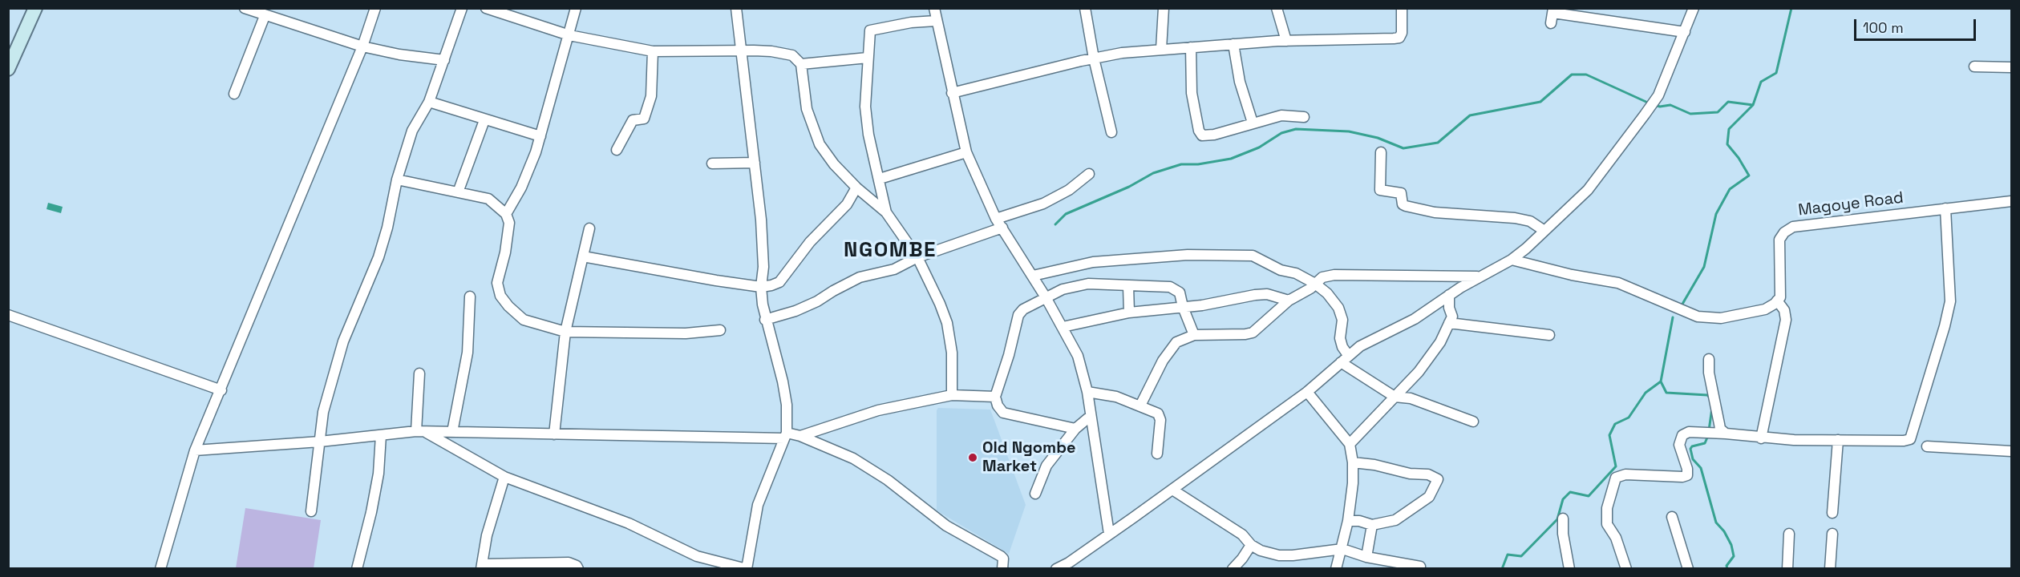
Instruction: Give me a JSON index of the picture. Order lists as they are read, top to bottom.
{
  "streets": {
    "street": ["Magoye Road"]
  },
  "districts": ["NGOMBE"],
  "places": ["Old Ngombe Market"],
  "scale_bar": "100 m"
}
